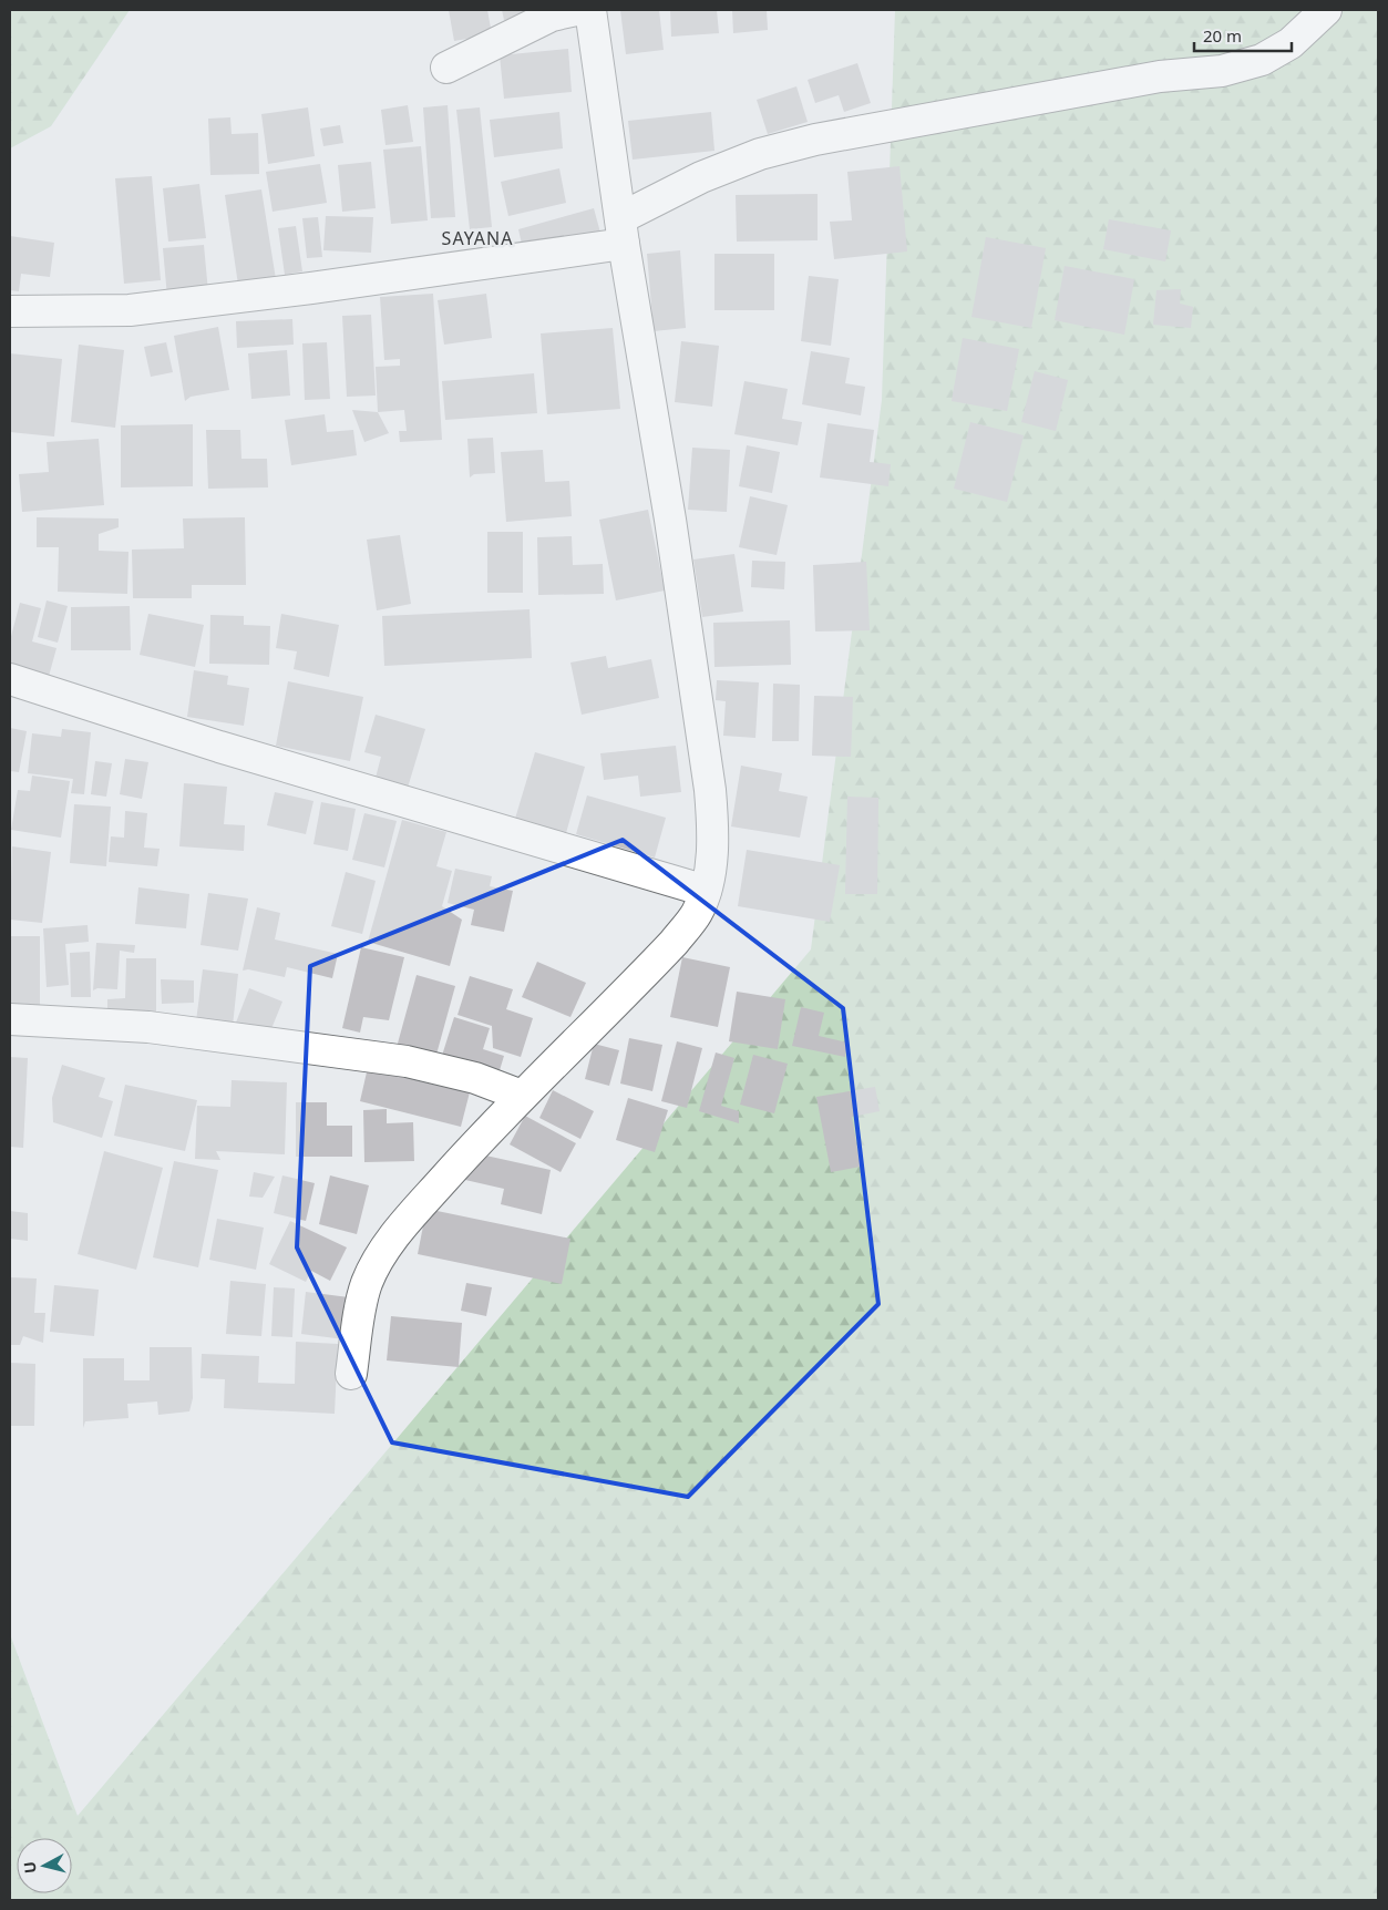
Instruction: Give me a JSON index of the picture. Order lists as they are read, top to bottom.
{
  "districts": ["SAYANA"],
  "scale_bar": "20 m",
  "north": "left"
}
